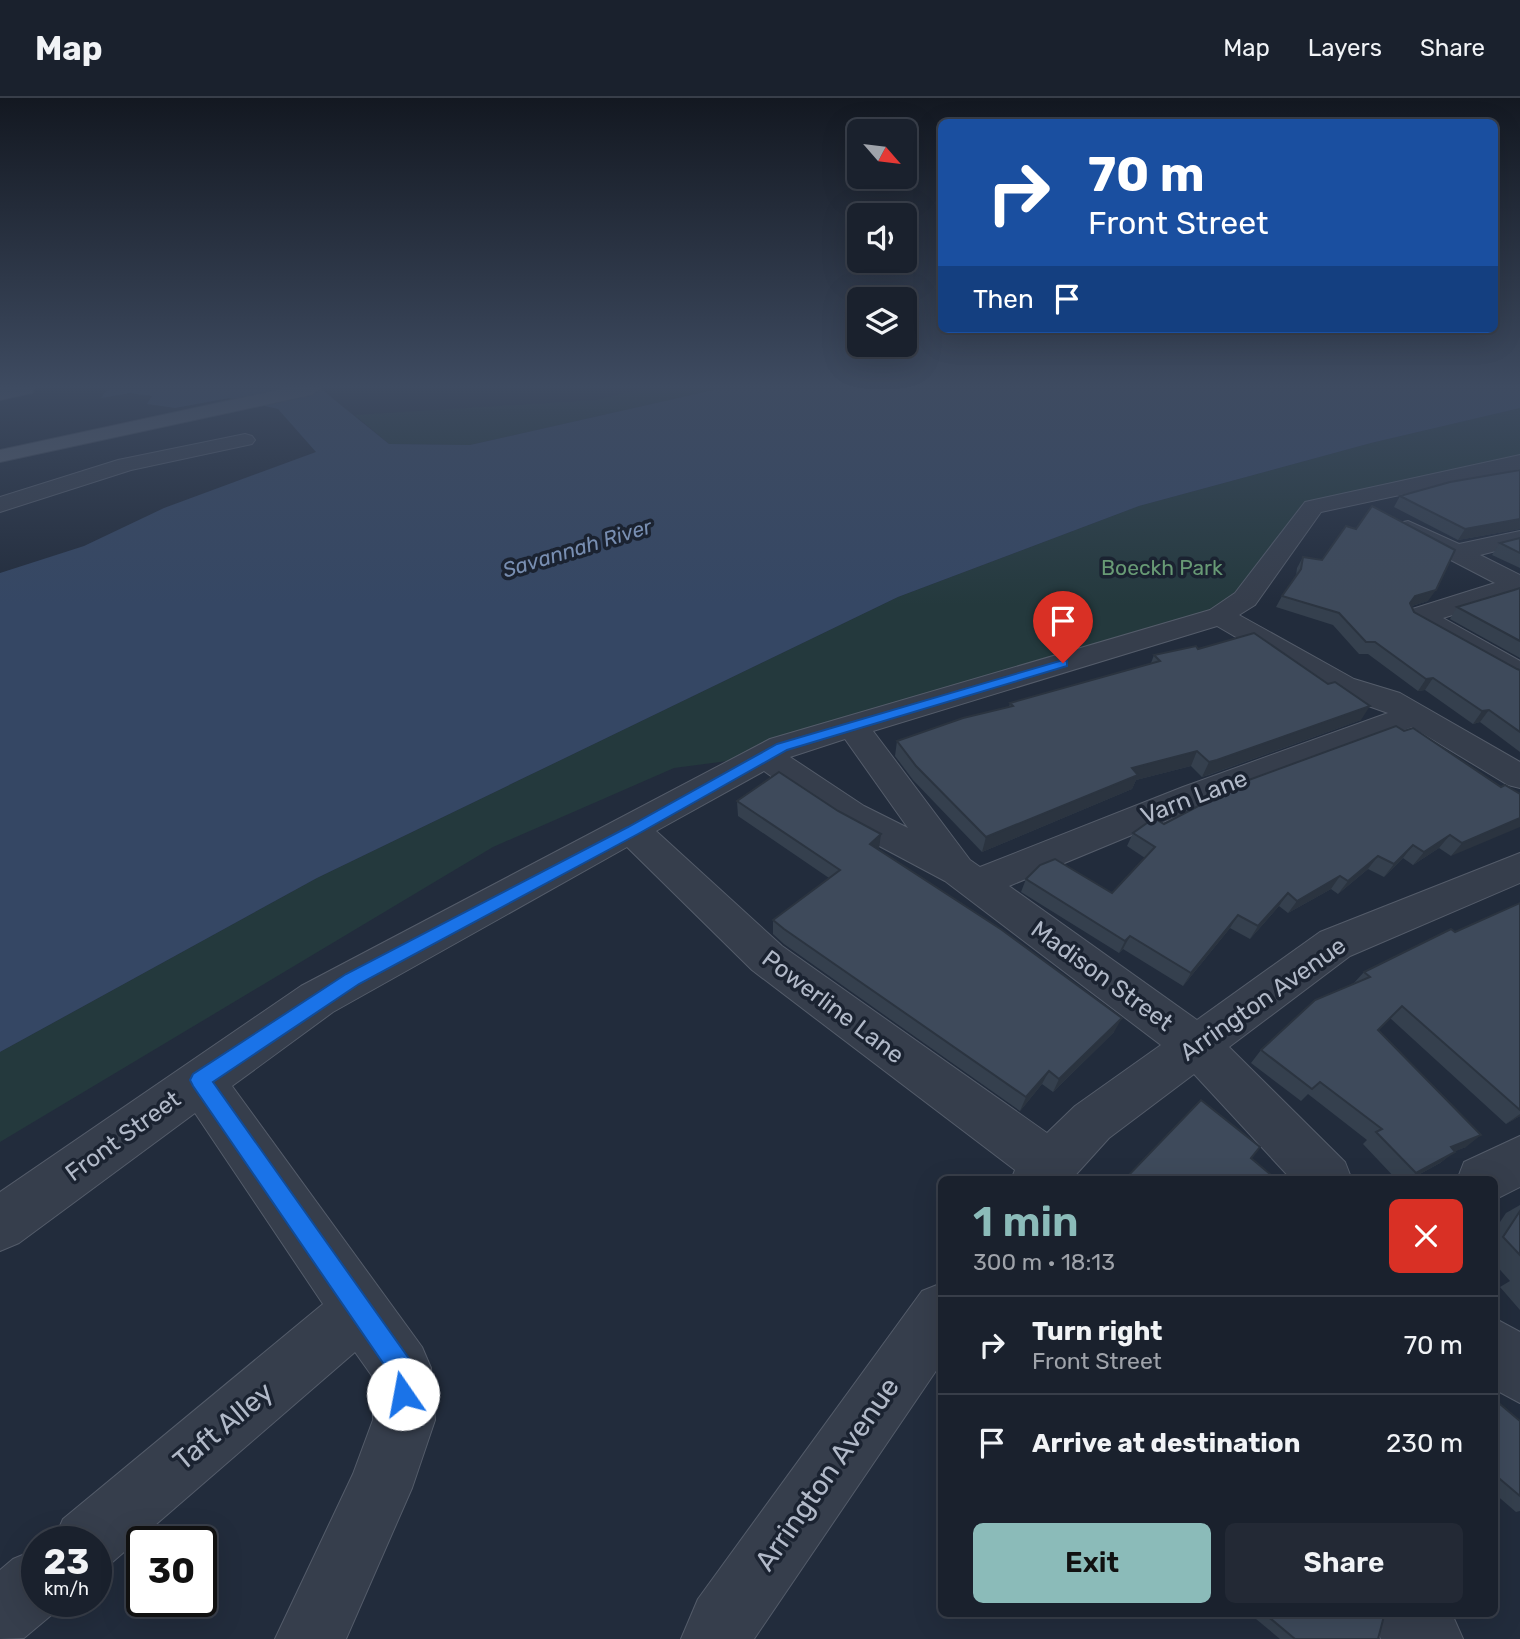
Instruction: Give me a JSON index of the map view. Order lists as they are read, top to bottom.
{
  "streets": {
    "street": [
      "Varn Lane",
      "Madison Street",
      "Arrington Avenue",
      "Powerline Lane",
      "Front Street",
      "Taft Alley"
    ]
  },
  "crossings": [
    ["Varn Lane", "Madison Street"],
    ["Madison Street", "Arrington Avenue"],
    ["Madison Street", "Front Street"],
    ["Arrington Avenue", "Powerline Lane"],
    ["Powerline Lane", "Front Street"]
  ],
  "water": ["Savannah River"],
  "parks": ["Boeckh Park"],
  "north": "bottom right",
  "page": {
    "header": "Map",
    "nav": ["Map", "Layers", "Share"],
    "turn": ["70 m", "Front Street"],
    "then": "Then",
    "heading": ["1 min", "300 m · 18:13"],
    "list": [
      {
        "name": "Turn right",
        "note": "Front Street",
        "value": "70 m"
      },
      {
        "name": "Arrive at destination",
        "value": "230 m"
      }
    ],
    "buttons": ["Exit", "Share"],
    "speed": "23 km/h",
    "limit": "30"
  }
}
